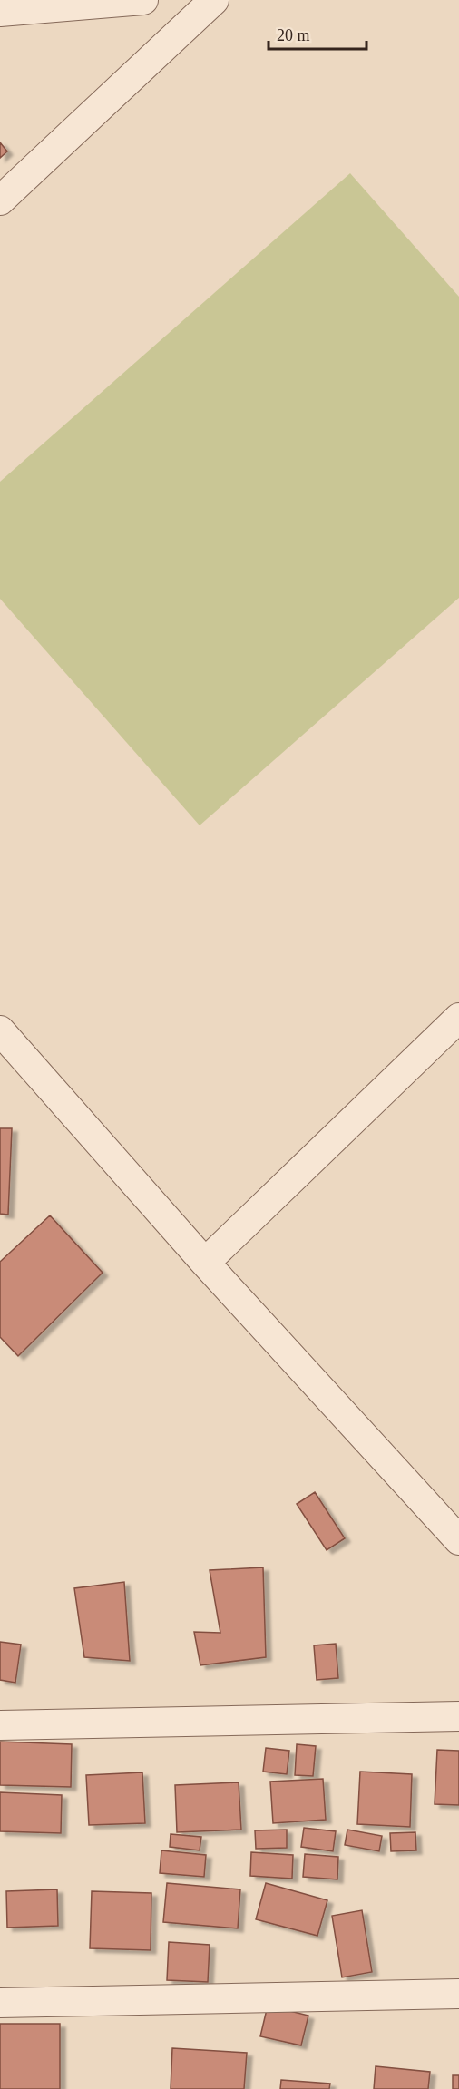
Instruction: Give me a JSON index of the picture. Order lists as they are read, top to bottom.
{
  "scale_bar": "20 m"
}
